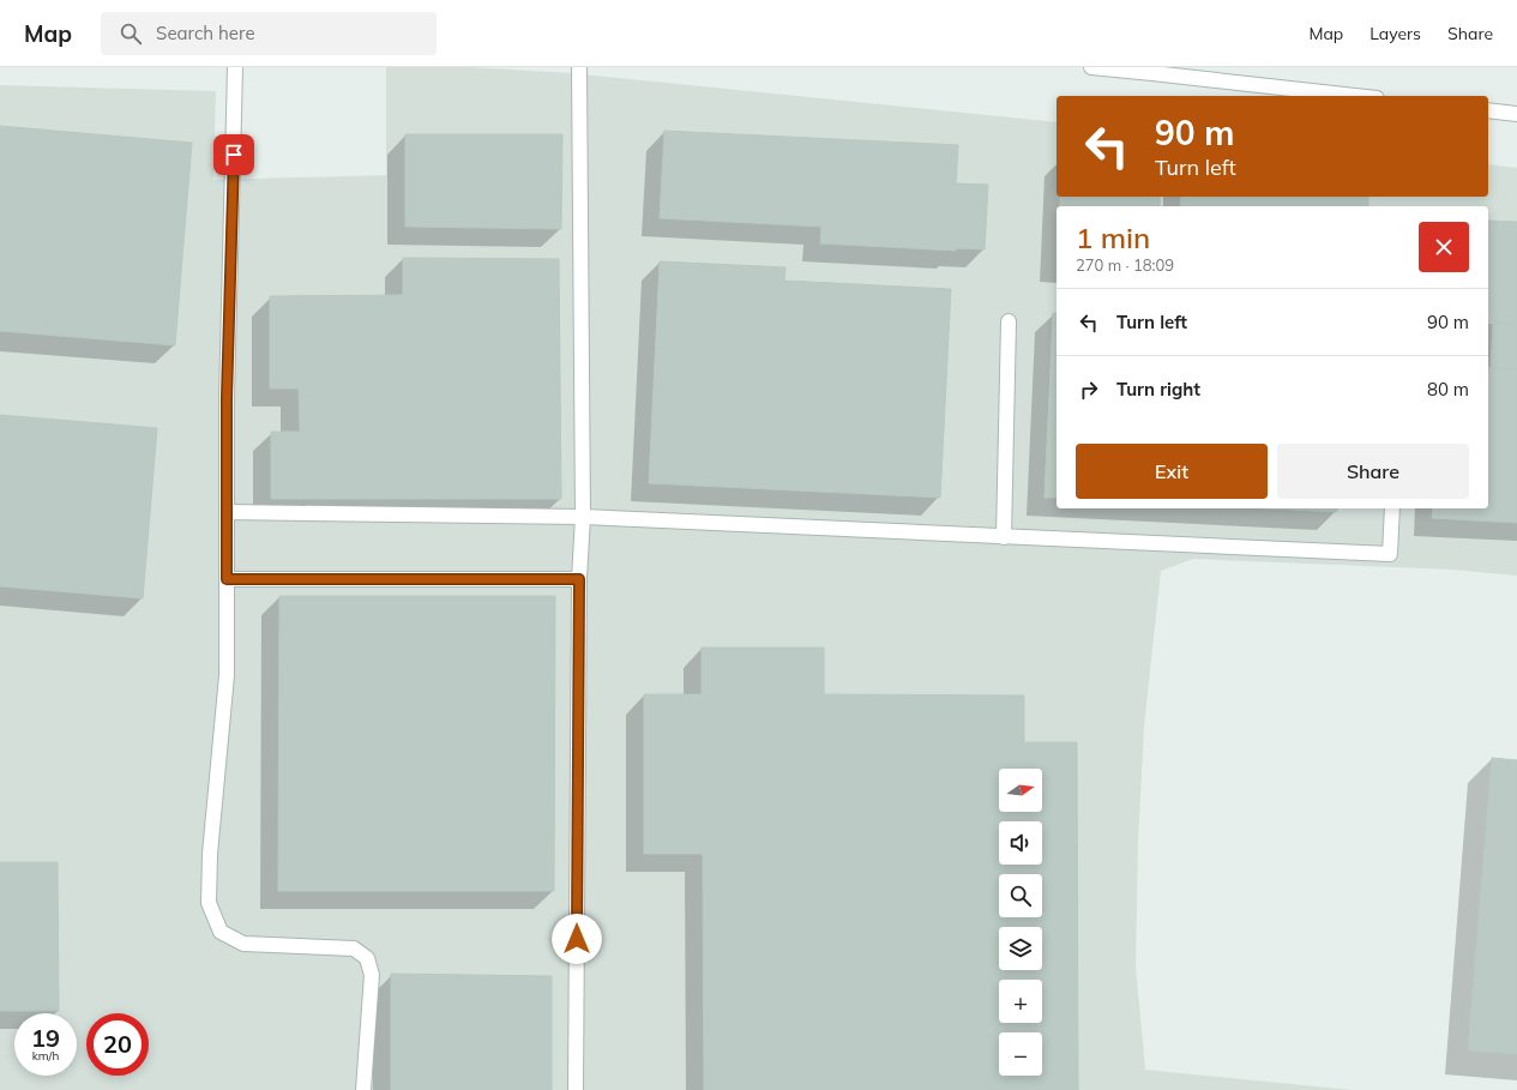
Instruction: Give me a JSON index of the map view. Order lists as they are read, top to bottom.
{
  "north": "right",
  "page": {
    "header": "Map",
    "search": "Search here",
    "nav": ["Map", "Layers", "Share"],
    "turn": ["90 m", "Turn left"],
    "heading": ["1 min", "270 m · 18:09"],
    "list": [
      {
        "name": "Turn left",
        "value": "90 m"
      },
      {
        "name": "Turn right",
        "value": "80 m"
      }
    ],
    "buttons": ["Exit", "Share"],
    "map_buttons": ["+", "−"],
    "speed": "19 km/h",
    "limit": "20"
  }
}
